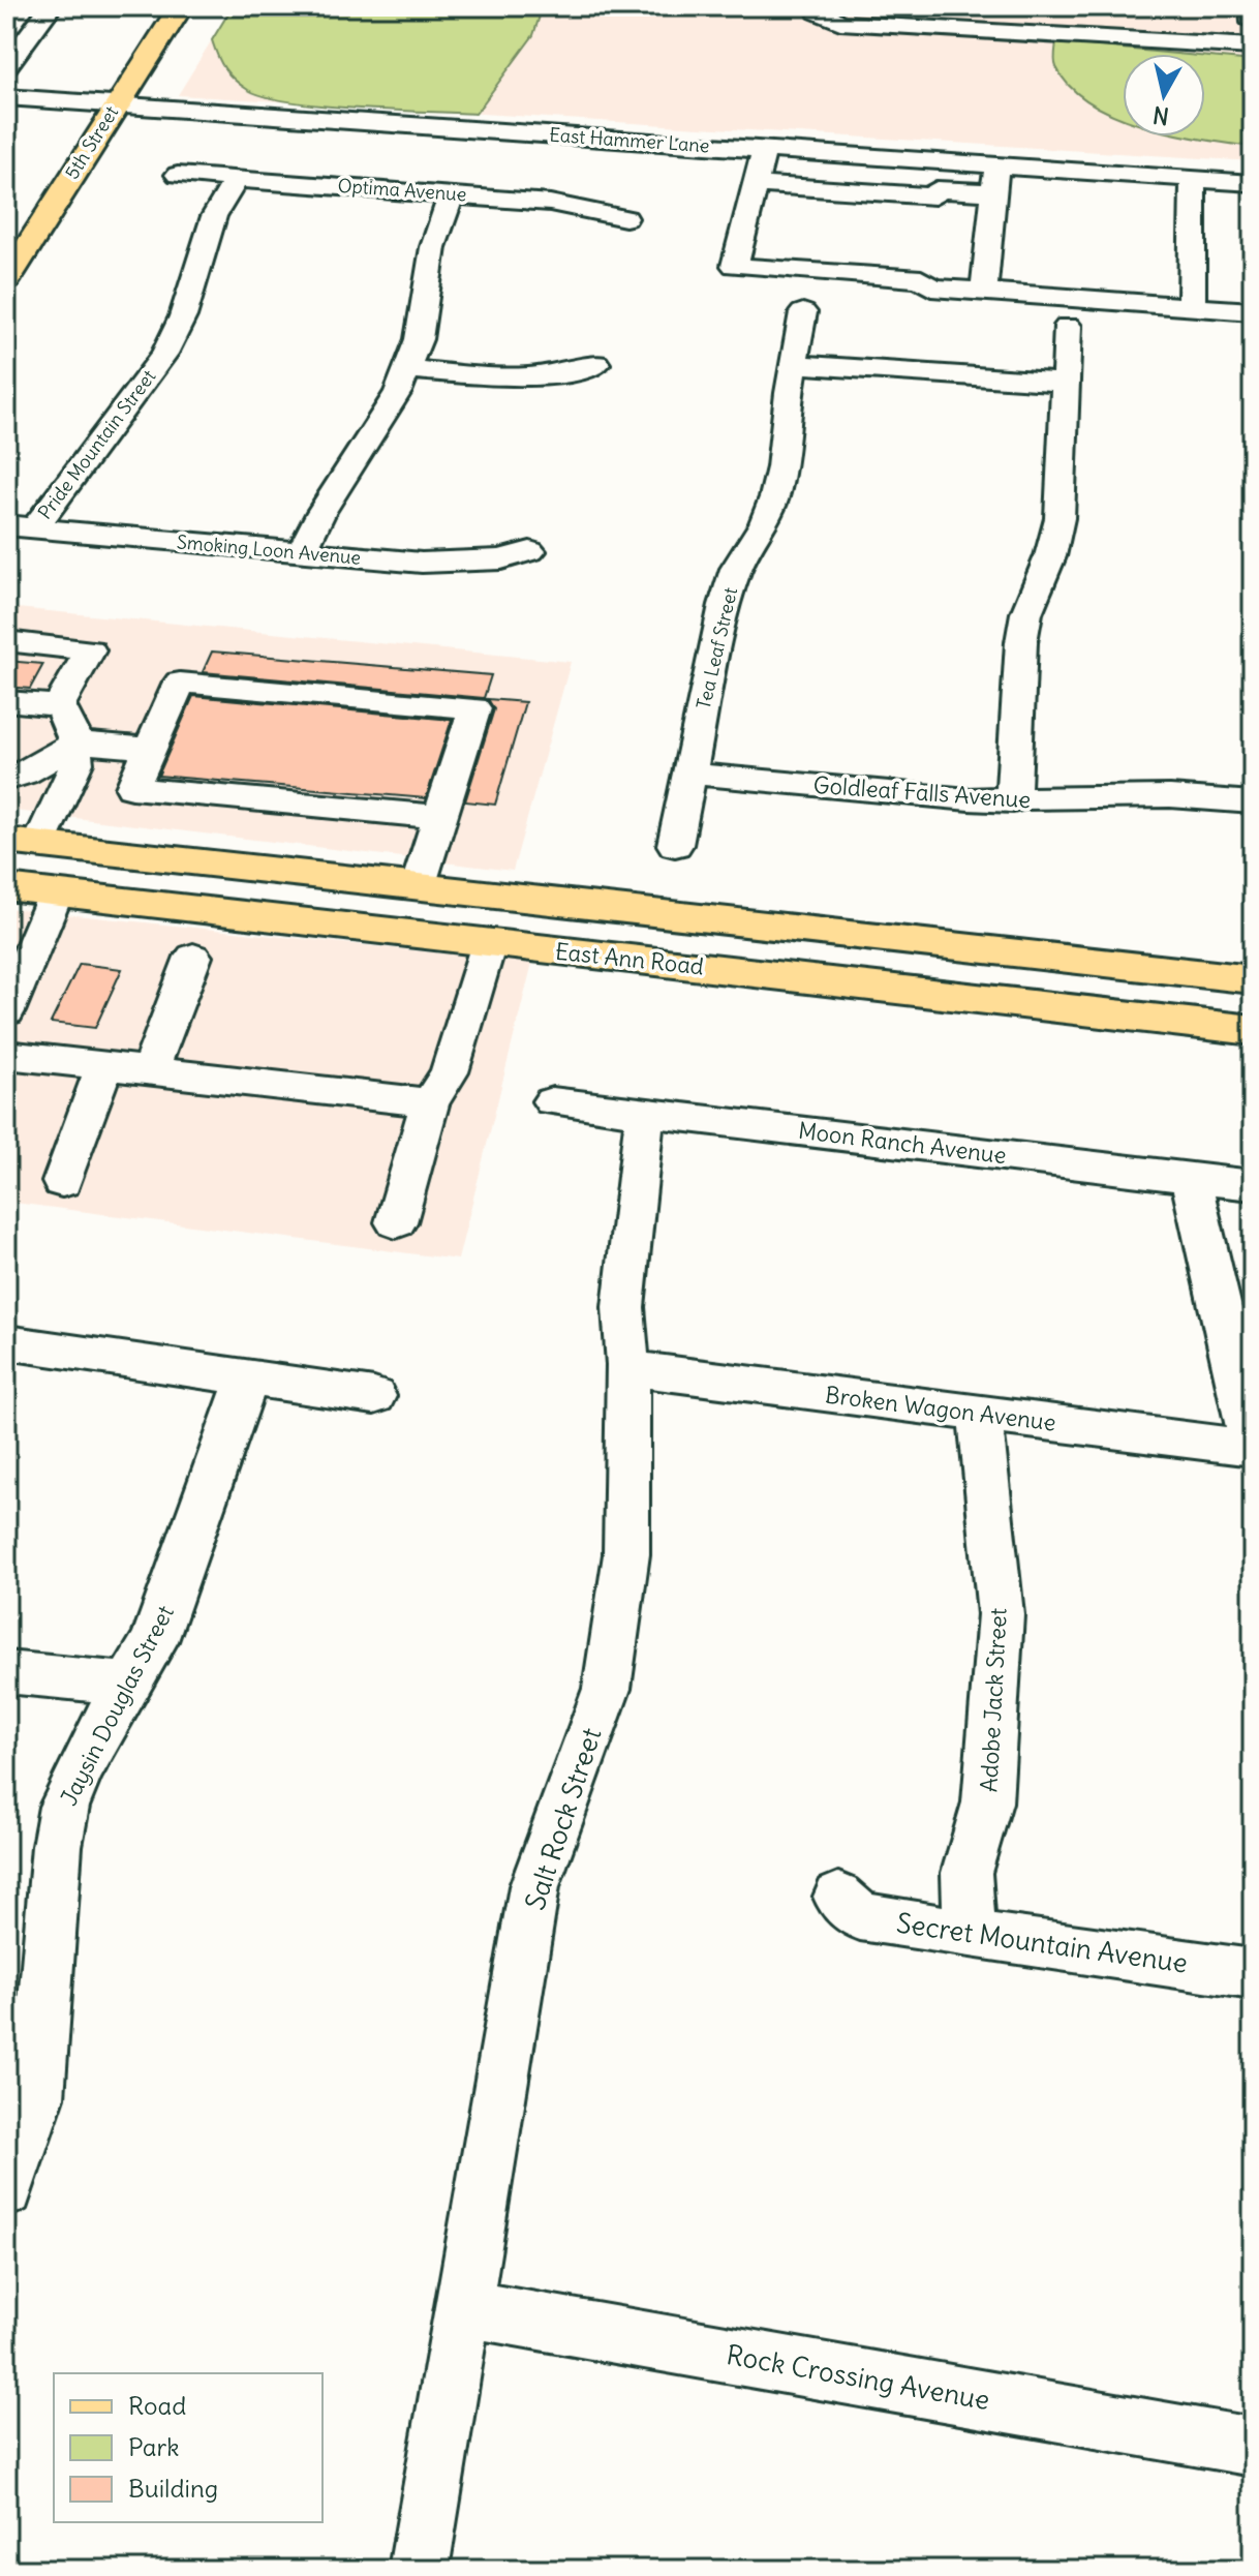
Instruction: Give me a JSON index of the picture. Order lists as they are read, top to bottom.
{
  "streets": {
    "main road": ["5th Street", "East Ann Road"],
    "street": [
      "East Hammer Lane",
      "Optima Avenue",
      "Pride Mountain Street",
      "Smoking Loon Avenue",
      "Tea Leaf Street",
      "Goldleaf Falls Avenue",
      "Moon Ranch Avenue",
      "Broken Wagon Avenue",
      "Adobe Jack Street",
      "Jaysin Douglas Street",
      "Salt Rock Street",
      "Secret Mountain Avenue",
      "Rock Crossing Avenue"
    ]
  },
  "crossings": [
    ["East Hammer Lane", "5th Street"],
    ["Optima Avenue", "Pride Mountain Street"],
    ["Pride Mountain Street", "Smoking Loon Avenue"],
    ["Tea Leaf Street", "Goldleaf Falls Avenue"],
    ["Moon Ranch Avenue", "Salt Rock Street"],
    ["Broken Wagon Avenue", "Adobe Jack Street"],
    ["Broken Wagon Avenue", "Salt Rock Street"],
    ["Adobe Jack Street", "Secret Mountain Avenue"],
    ["Salt Rock Street", "Rock Crossing Avenue"]
  ],
  "legend": ["Road", "Park", "Building"],
  "north": "bottom"
}
